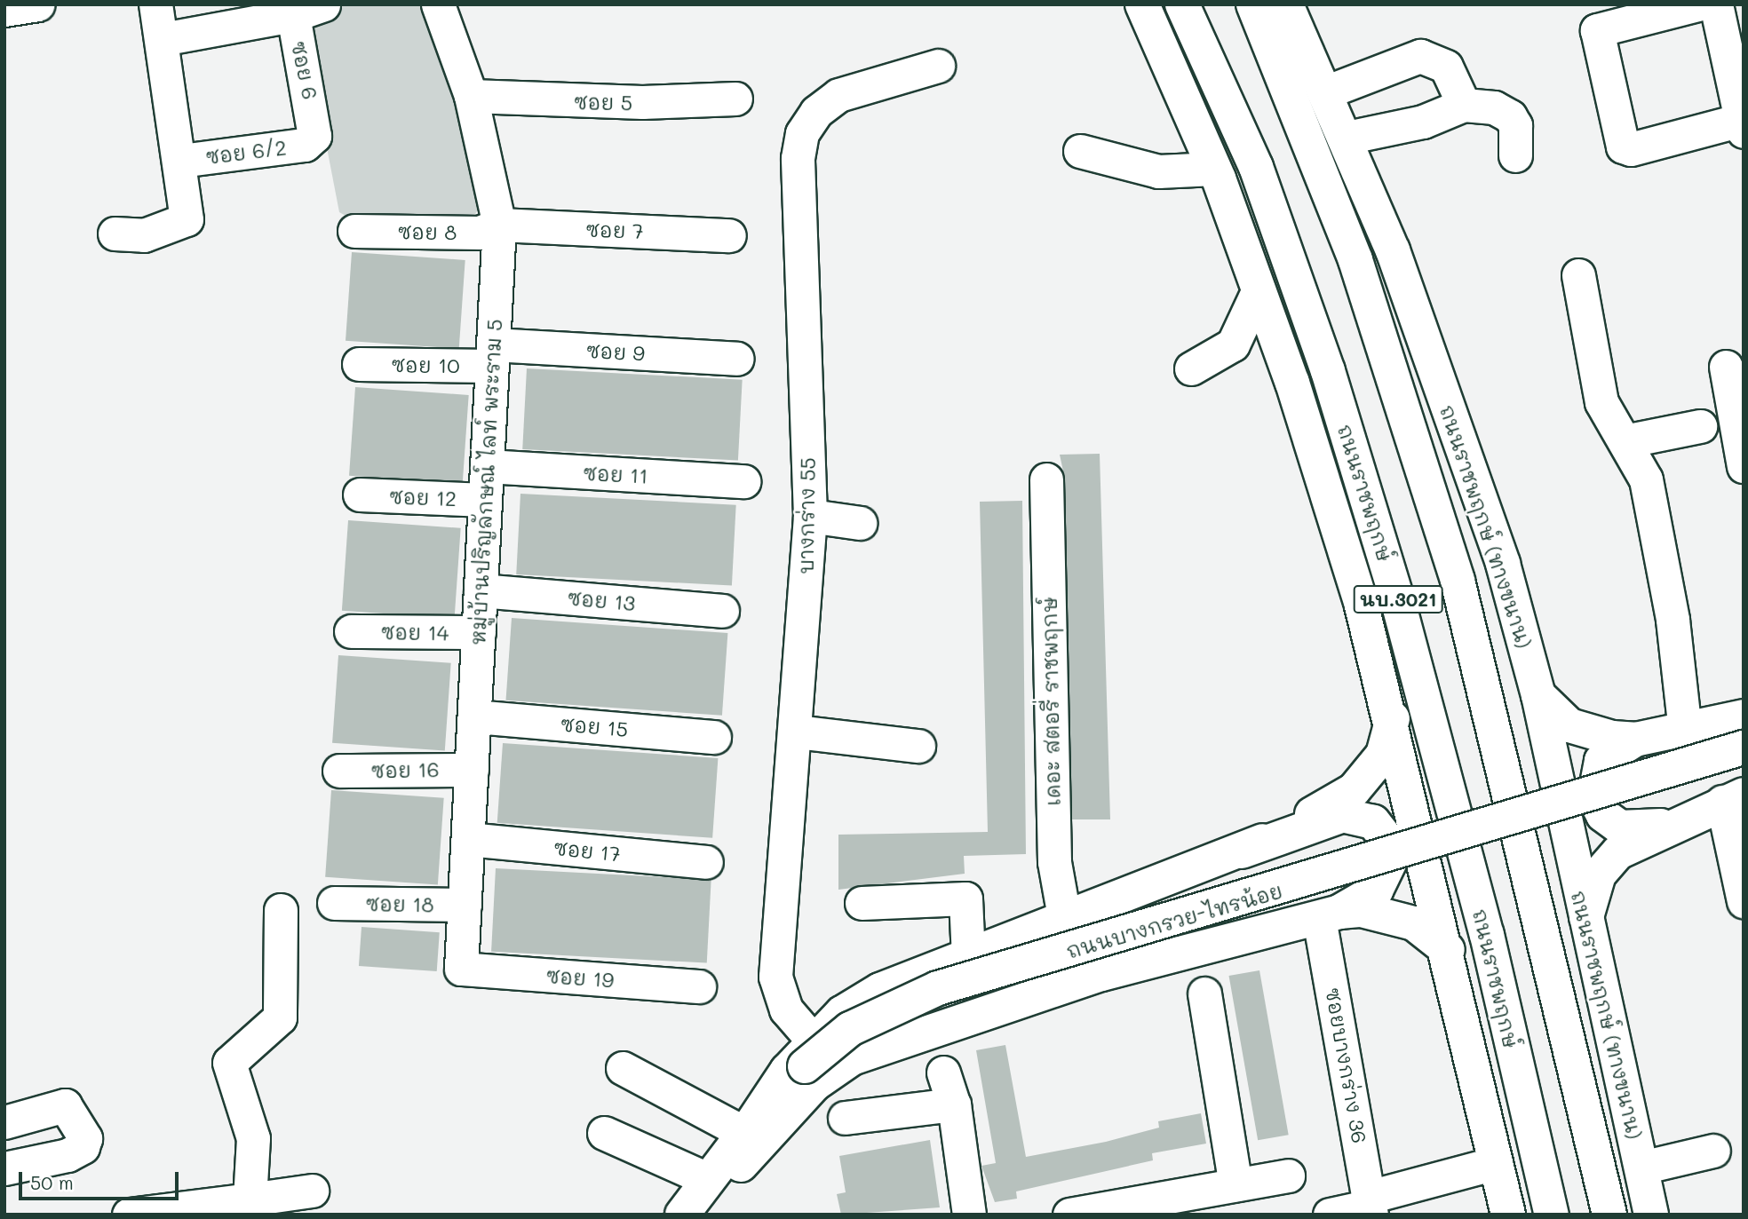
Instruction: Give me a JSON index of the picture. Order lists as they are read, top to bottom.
{
  "streets": {
    "main road": [
      "ถนนราชพฤกษ์",
      "ถนนราชพฤกษ์ (ทางขนาน)",
      "นบ.3021",
      "ถนนบางกรวย-ไทรน้อย"
    ],
    "street": [
      "ซอย 6",
      "ซอย 5",
      "ซอย 6/2",
      "ซอย 7",
      "ซอย 8",
      "ซอย 9",
      "ซอย 10",
      "ซอย 11",
      "หมู่บ้านปริญลักษณ์ ไลท์ พระราม 5",
      "ซอย 12",
      "บางกร่าง 55",
      "ซอย 13",
      "ซอย 14",
      "เดอะ สตอรี่ ราชพฤกษ์",
      "ซอย 15",
      "ซอย 16",
      "ซอย 17",
      "ซอย 18",
      "ซอย 19",
      "ซอยบางกร่าง 36"
    ]
  },
  "crossings": [
    ["ซอย 6", "ซอย 6/2"],
    ["ซอย 5", "หมู่บ้านปริญลักษณ์ ไลท์ พระราม 5"],
    ["ซอย 7", "ซอย 8"],
    ["ซอย 7", "หมู่บ้านปริญลักษณ์ ไลท์ พระราม 5"],
    ["ซอย 8", "หมู่บ้านปริญลักษณ์ ไลท์ พระราม 5"],
    ["ซอย 9", "ซอย 10"],
    ["ซอย 9", "หมู่บ้านปริญลักษณ์ ไลท์ พระราม 5"],
    ["ซอย 10", "หมู่บ้านปริญลักษณ์ ไลท์ พระราม 5"],
    ["ซอย 11", "หมู่บ้านปริญลักษณ์ ไลท์ พระราม 5"],
    ["หมู่บ้านปริญลักษณ์ ไลท์ พระราม 5", "ซอย 12"],
    ["หมู่บ้านปริญลักษณ์ ไลท์ พระราม 5", "ซอย 13"],
    ["หมู่บ้านปริญลักษณ์ ไลท์ พระราม 5", "ซอย 14"],
    ["หมู่บ้านปริญลักษณ์ ไลท์ พระราม 5", "ซอย 15"],
    ["หมู่บ้านปริญลักษณ์ ไลท์ พระราม 5", "ซอย 16"],
    ["หมู่บ้านปริญลักษณ์ ไลท์ พระราม 5", "ซอย 17"],
    ["หมู่บ้านปริญลักษณ์ ไลท์ พระราม 5", "ซอย 18"],
    ["หมู่บ้านปริญลักษณ์ ไลท์ พระราม 5", "ซอย 19"],
    ["บางกร่าง 55", "ถนนบางกรวย-ไทรน้อย"]
  ],
  "scale_bar": "50 m"
}
